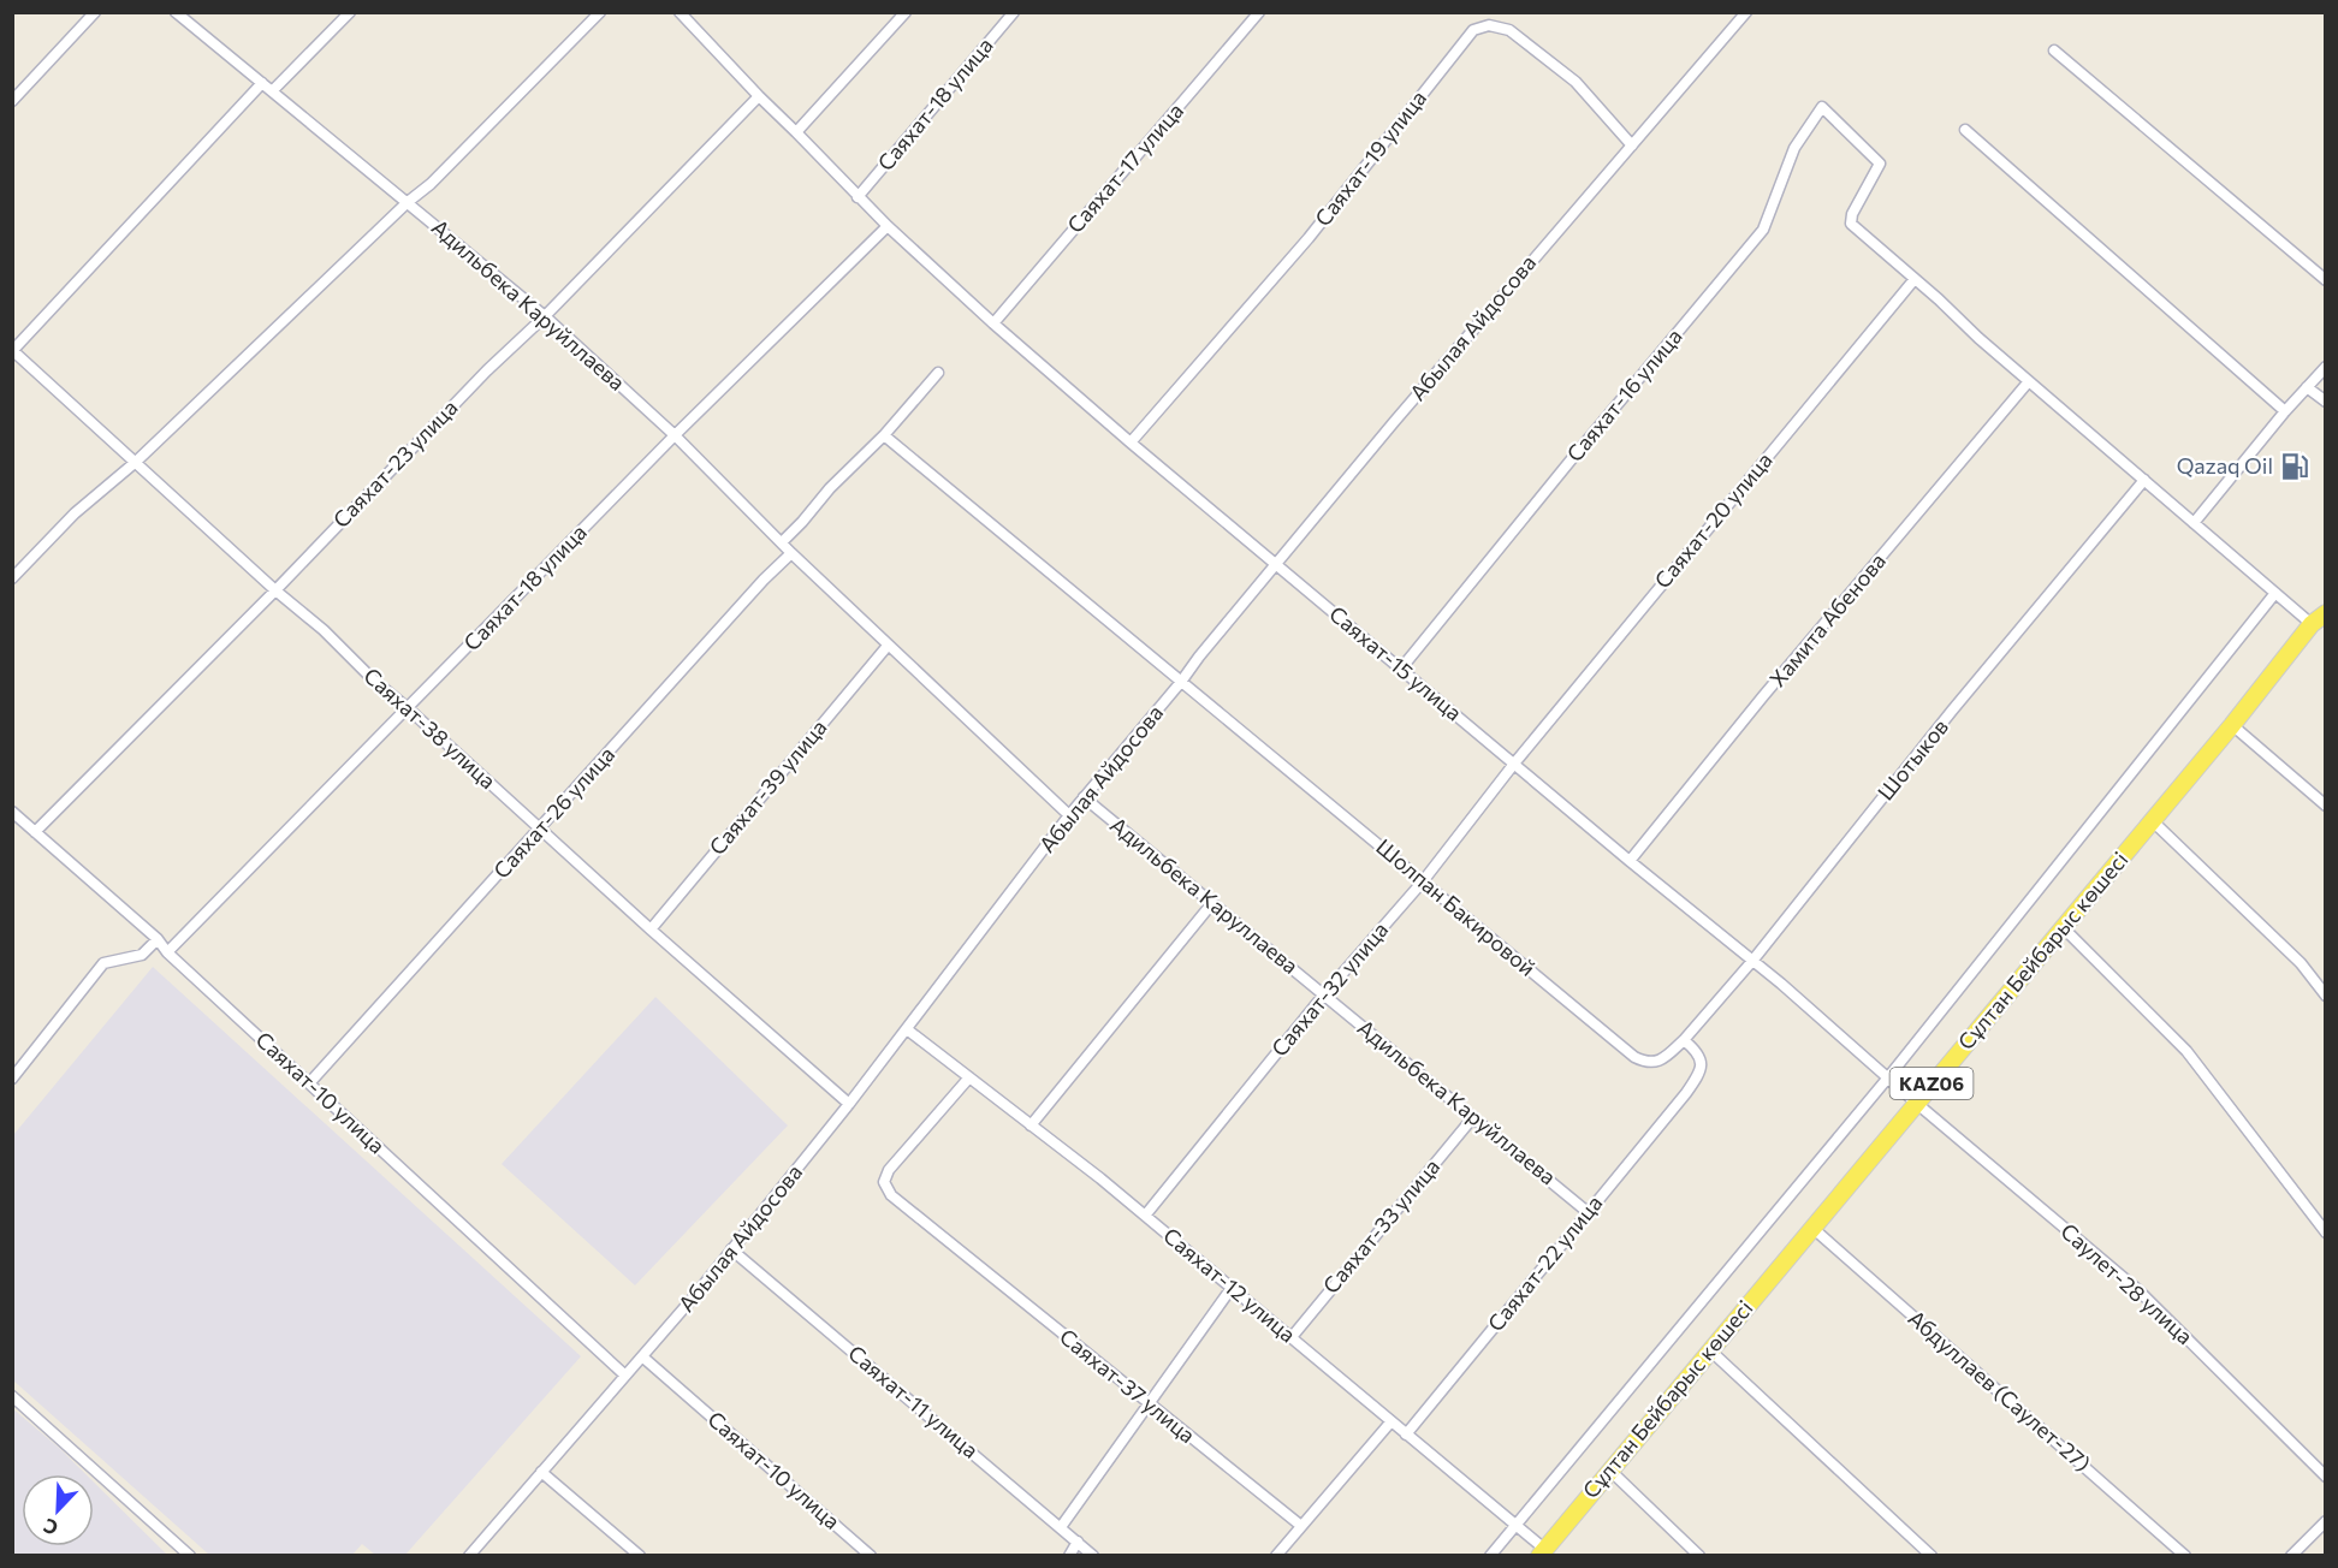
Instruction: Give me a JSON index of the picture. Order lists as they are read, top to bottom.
{
  "streets": {
    "main road": ["Сұлтан Бейбарыс көшесі", "KAZ06"],
    "street": [
      "Саяхат-18 улица",
      "Саяхат-19 улица",
      "Саяхат-17 улица",
      "Адильбека Каруйллаева",
      "Абылая Айдосова",
      "Саяхат-16 улица",
      "Саяхат-23 улица",
      "Саяхат-20 улица",
      "Хамита Абенова",
      "Саяхат-15 улица",
      "Саяхат-38 улица",
      "Шотыков",
      "Саяхат-39 улица",
      "Саяхат-26 улица",
      "Адильбека Каруллаева",
      "Шолпан Бакировой",
      "Саяхат-32 улица",
      "Саяхат-10 улица",
      "Саяхат-33 улица",
      "Саяхат-22 улица",
      "Саулет-28 улица",
      "Саяхат-12 улица",
      "Саяхат-37 улица",
      "Абдуллаев (Саулет-27)",
      "Саяхат-11 улица"
    ]
  },
  "crossings": [
    ["Саяхат-18 улица", "Адильбека Каруйллаева"],
    ["Саяхат-18 улица", "Саяхат-15 улица"],
    ["Саяхат-18 улица", "Саяхат-38 улица"],
    ["Саяхат-18 улица", "Саяхат-10 улица"],
    ["Саяхат-19 улица", "Абылая Айдосова"],
    ["Саяхат-19 улица", "Саяхат-15 улица"],
    ["Саяхат-17 улица", "Саяхат-15 улица"],
    ["Адильбека Каруйллаева", "Саяхат-23 улица"],
    ["Адильбека Каруйллаева", "Адильбека Каруллаева"],
    ["Адильбека Каруйллаева", "Саяхат-32 улица"],
    ["Адильбека Каруйллаева", "Саяхат-33 улица"],
    ["Адильбека Каруйллаева", "Саяхат-22 улица"],
    ["Абылая Айдосова", "Саяхат-15 улица"],
    ["Абылая Айдосова", "Саяхат-38 улица"],
    ["Абылая Айдосова", "Адильбека Каруллаева"],
    ["Абылая Айдосова", "Шолпан Бакировой"],
    ["Абылая Айдосова", "Саяхат-10 улица"],
    ["Абылая Айдосова", "Саяхат-12 улица"],
    ["Абылая Айдосова", "Саяхат-11 улица"],
    ["Саяхат-16 улица", "Саяхат-20 улица"],
    ["Саяхат-16 улица", "Саяхат-15 улица"],
    ["Саяхат-23 улица", "Саяхат-15 улица"],
    ["Саяхат-23 улица", "Саяхат-38 улица"],
    ["Саяхат-23 улица", "Саяхат-10 улица"],
    ["Саяхат-20 улица", "Саяхат-15 улица"],
    ["Саяхат-20 улица", "Саяхат-32 улица"],
    ["Хамита Абенова", "Саяхат-15 улица"],
    ["Саяхат-15 улица", "Шотыков"],
    ["Саяхат-15 улица", "Саяхат-32 улица"],
    ["Саяхат-15 улица", "Саулет-28 улица"],
    ["Саяхат-38 улица", "Саяхат-39 улица"],
    ["Саяхат-38 улица", "Саяхат-26 улица"],
    ["Шотыков", "Шолпан Бакировой"],
    ["Шотыков", "Саяхат-22 улица"],
    ["Шотыков", "Саулет-28 улица"],
    ["Саяхат-26 улица", "Саяхат-10 улица"],
    ["Адильбека Каруллаева", "Саяхат-32 улица"],
    ["Шолпан Бакировой", "Саяхат-32 улица"],
    ["Шолпан Бакировой", "Саяхат-22 улица"],
    ["Сұлтан Бейбарыс көшесі", "Саулет-28 улица"],
    ["Сұлтан Бейбарыс көшесі", "Саяхат-12 улица"],
    ["Сұлтан Бейбарыс көшесі", "Абдуллаев (Саулет-27)"],
    ["Саяхат-32 улица", "Саяхат-12 улица"],
    ["Саяхат-33 улица", "Саяхат-12 улица"],
    ["Саяхат-22 улица", "Саяхат-12 улица"],
    ["Саяхат-12 улица", "Саяхат-37 улица"]
  ],
  "places": {
    "fuel station": ["Qazaq Oil"]
  },
  "north": "bottom left"
}
